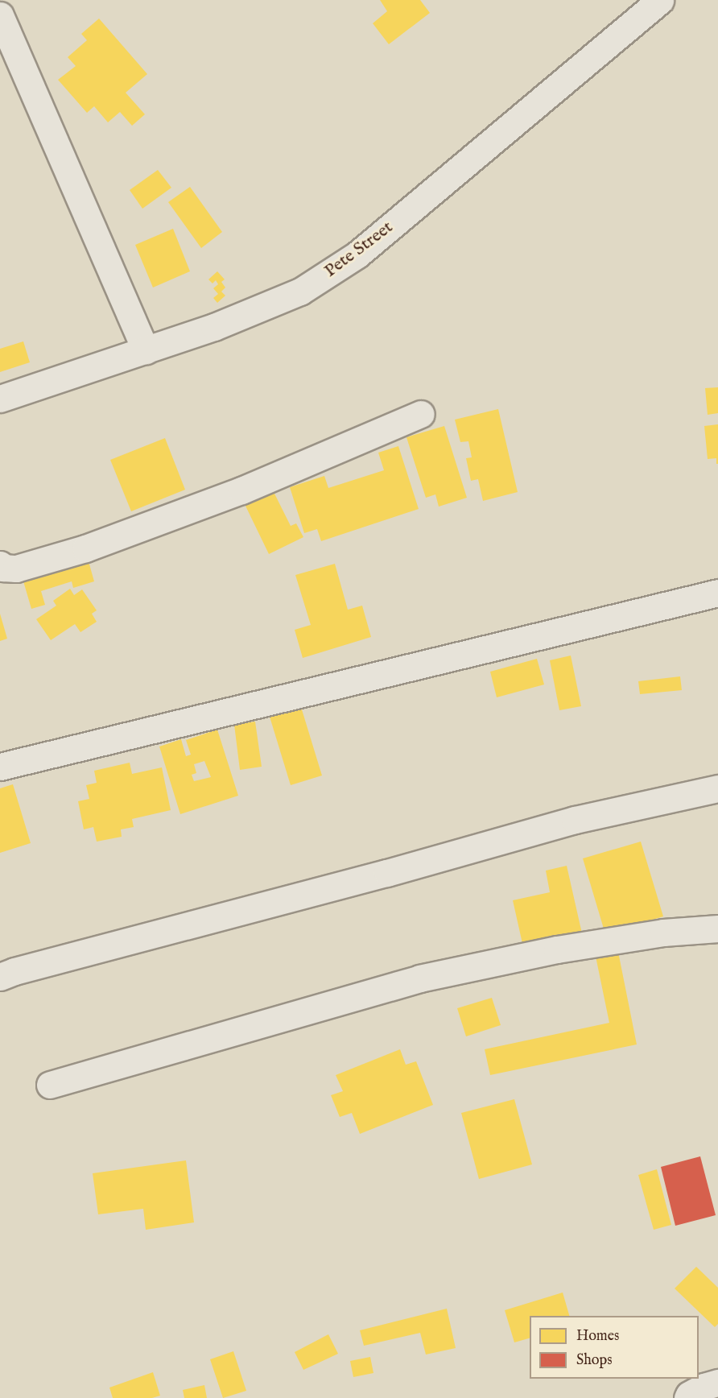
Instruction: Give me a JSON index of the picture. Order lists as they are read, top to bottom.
{
  "streets": {
    "street": ["Pete Street"]
  },
  "legend": ["Homes", "Shops"]
}
